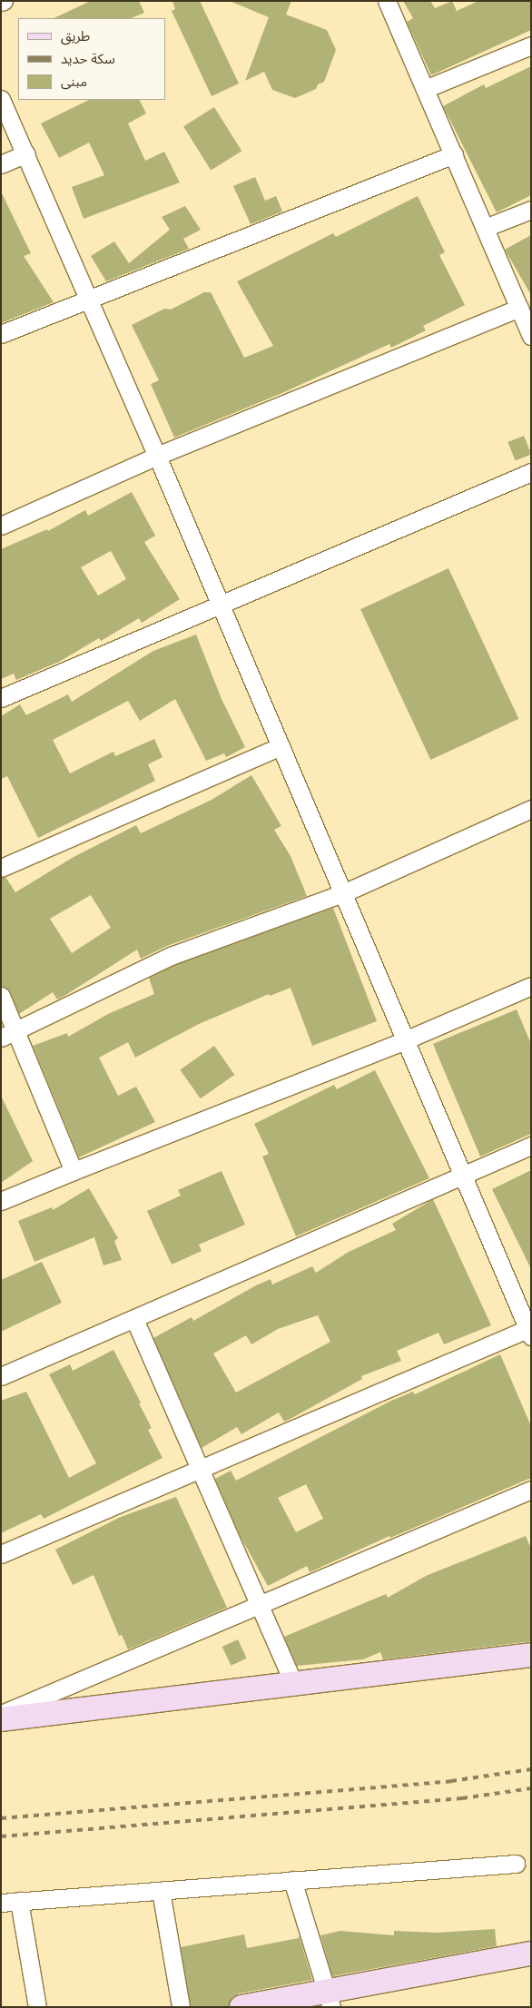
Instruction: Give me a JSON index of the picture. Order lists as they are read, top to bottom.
{
  "legend": ["طريق", "سكة حديد", "مبنى"]
}
